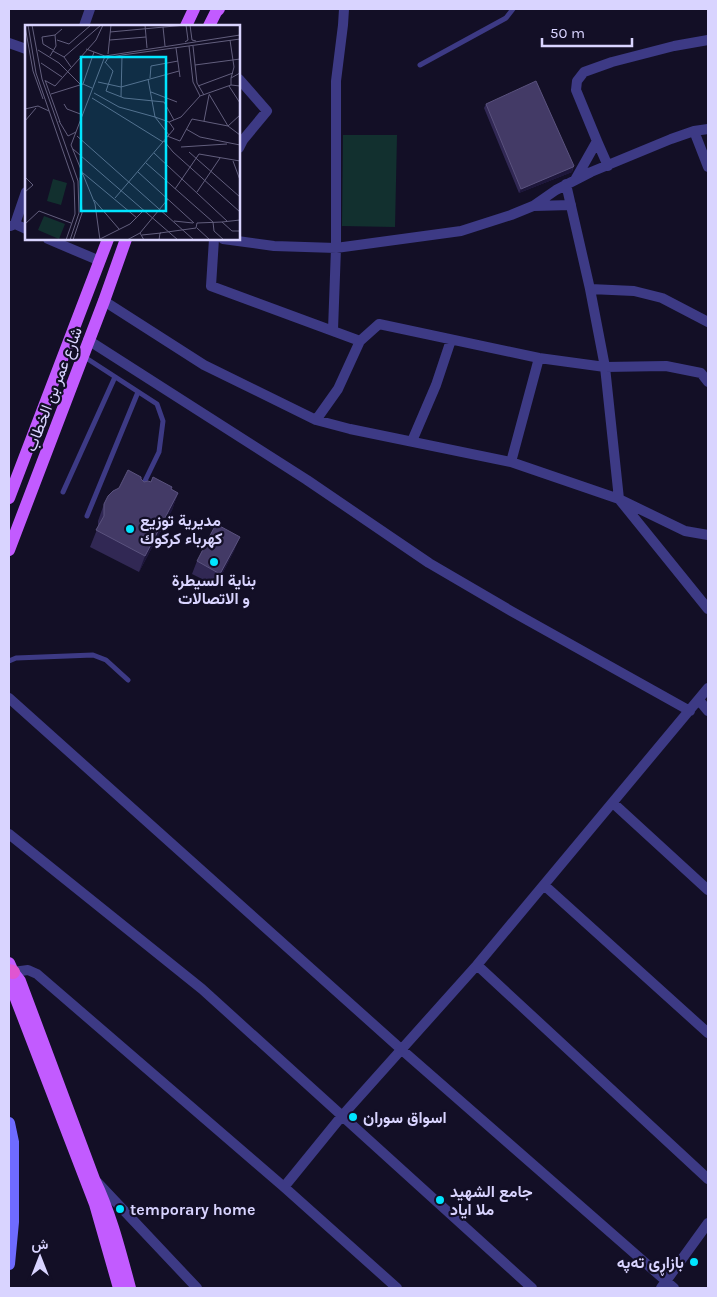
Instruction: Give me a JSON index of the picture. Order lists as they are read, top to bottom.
{
  "streets": {
    "main road": ["شارع عمر بن الخطاب"]
  },
  "places": [
    "مديرية توزيع كهرباء كركوك",
    "بناية السيطرة و الاتصالات",
    "اسواق سوران",
    "جامع الشهيد ملا اياد",
    "temporary home",
    "بازاڕی تەپە"
  ],
  "scale_bar": "50 m",
  "north": "top"
}
